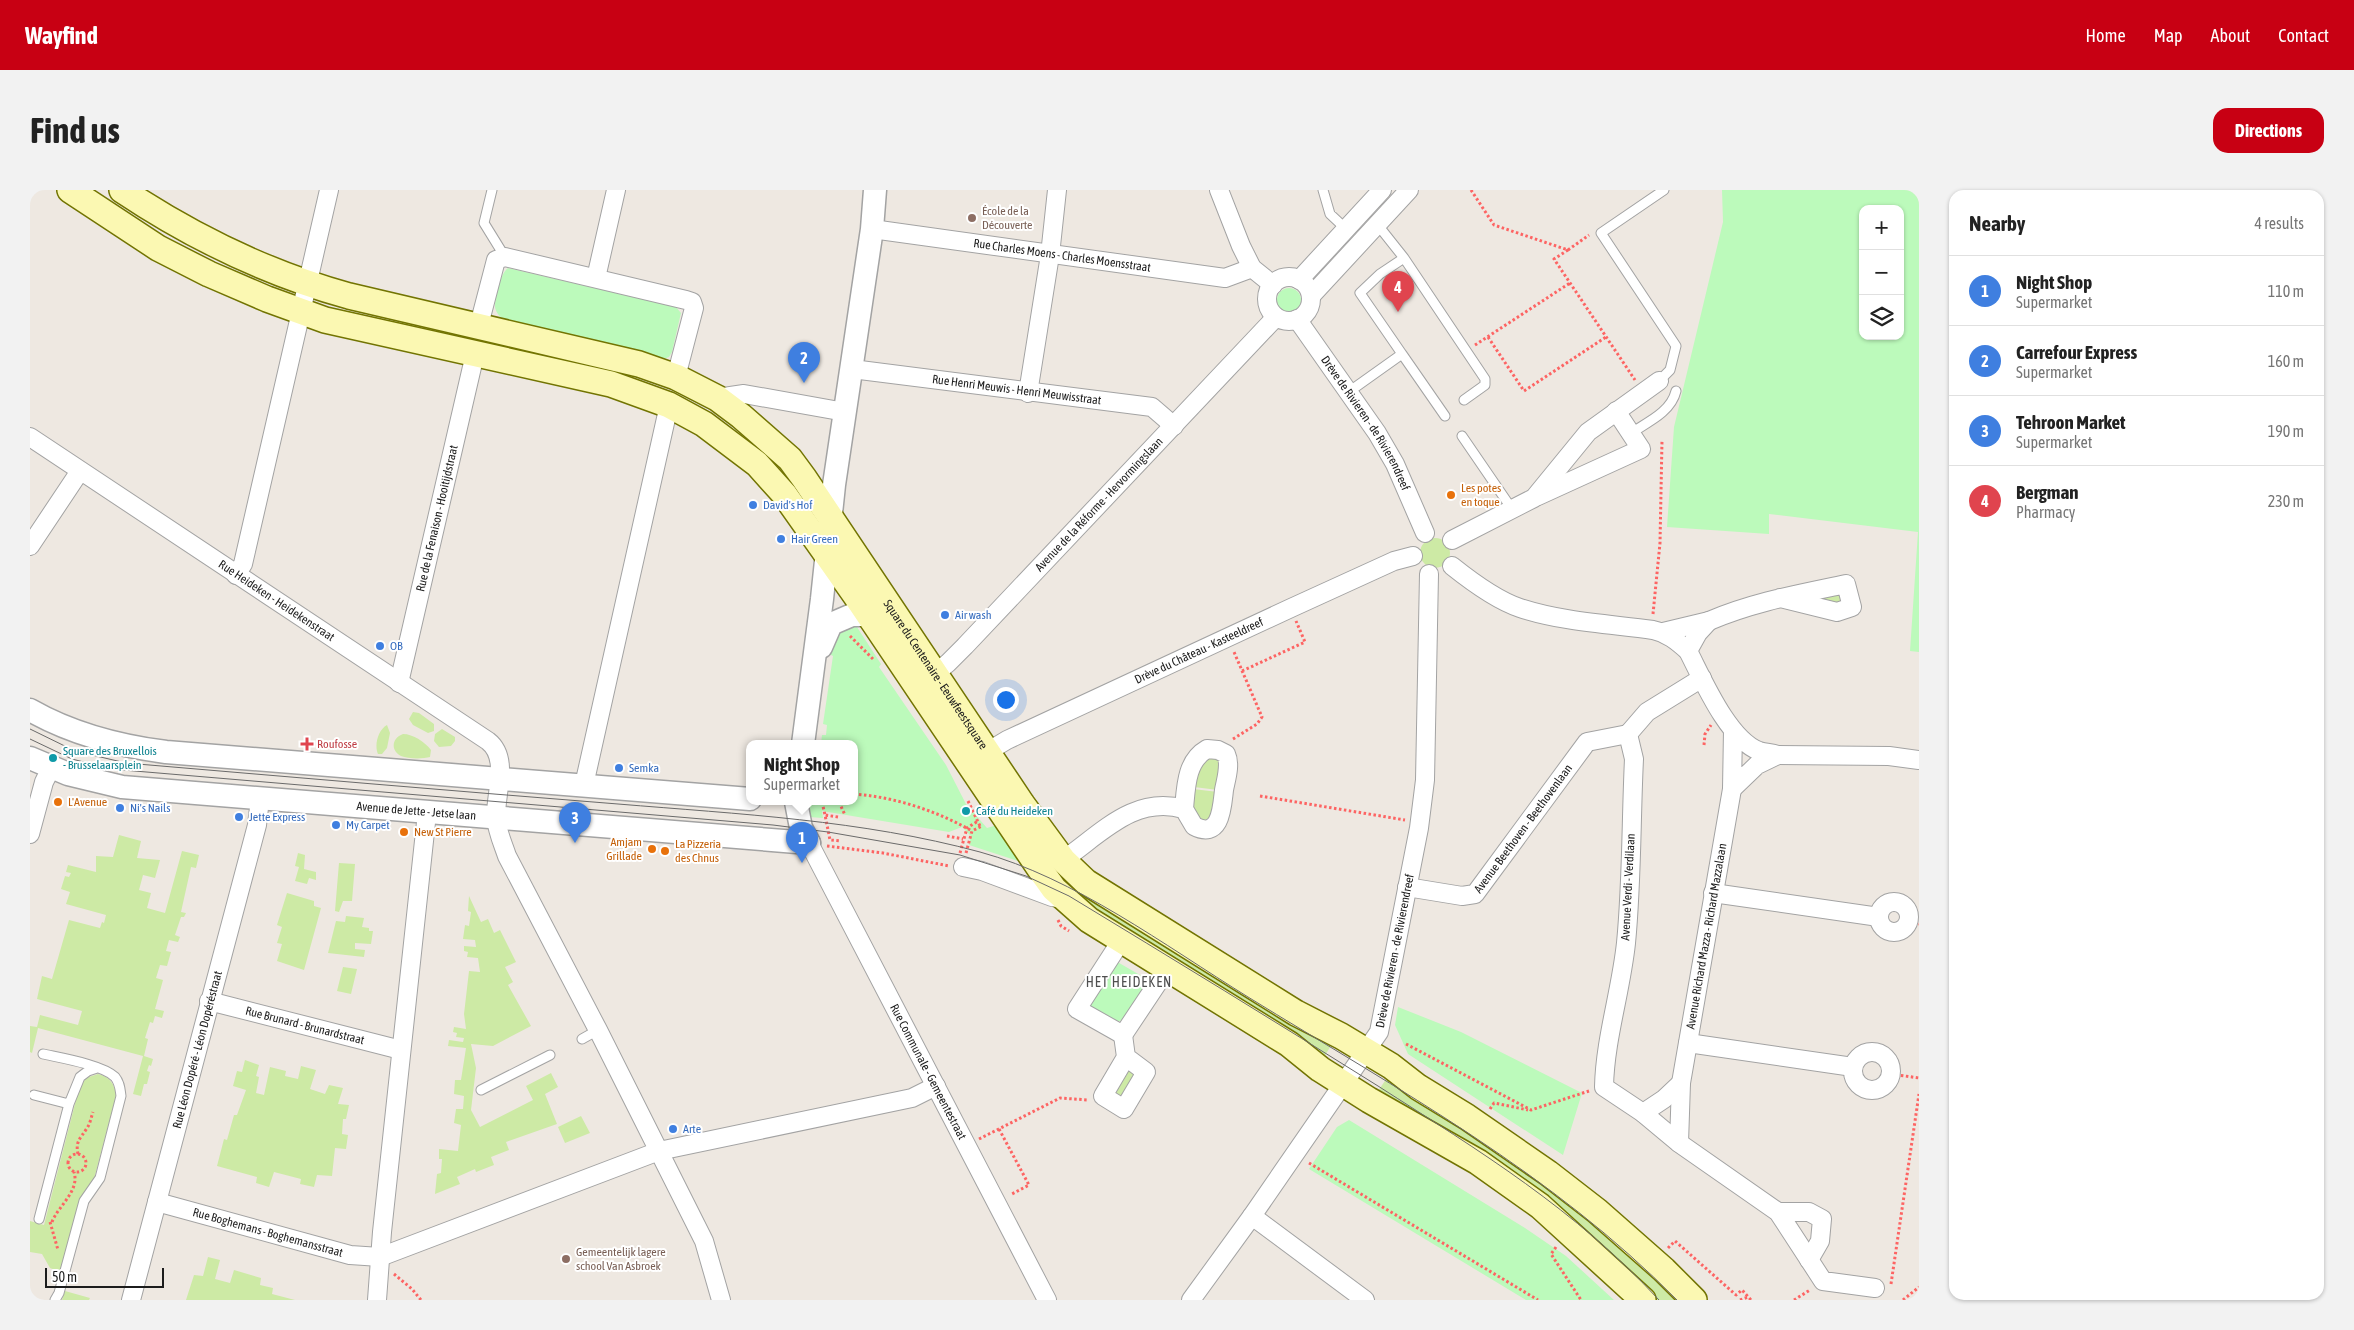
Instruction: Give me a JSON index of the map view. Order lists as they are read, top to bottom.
{
  "streets": {
    "main road": ["Square du Centenaire - Eeuwfeestsquare"],
    "street": [
      "Rue Charles Moens - Charles Moensstraat",
      "Rue Henri Meuwis - Henri Meuwisstraat",
      "Drève de Rivieren - de Rivierendreef",
      "Avenue de la Réforme - Hervormingslaan",
      "Rue de la Fenaison - Hooitijdstraat",
      "Rue Heideken - Heidekenstraat",
      "Drève du Château - Kasteeldreef",
      "Avenue de Jette - Jetse laan",
      "Avenue Beethoven - Beethovenlaan",
      "Avenue Verdi - Verdilaan",
      "Avenue Richard Mazza - Richard Mazzalaan",
      "Rue Brunard - Brunardstraat",
      "Rue Léon Dopéré - Léon Dopéréstraat",
      "Rue Communale - Gemeentestraat",
      "Rue Boghemans - Boghemansstraat"
    ]
  },
  "crossings": [
    ["Rue Henri Meuwis - Henri Meuwisstraat", "Avenue de la Réforme - Hervormingslaan"],
    ["Drève de Rivieren - de Rivierendreef", "Avenue de la Réforme - Hervormingslaan"],
    ["Drève de Rivieren - de Rivierendreef", "Drève du Château - Kasteeldreef"],
    ["Drève de Rivieren - de Rivierendreef", "Square du Centenaire - Eeuwfeestsquare"],
    ["Drève de Rivieren - de Rivierendreef", "Avenue Beethoven - Beethovenlaan"],
    ["Avenue de la Réforme - Hervormingslaan", "Square du Centenaire - Eeuwfeestsquare"],
    ["Rue de la Fenaison - Hooitijdstraat", "Rue Heideken - Heidekenstraat"],
    ["Rue Heideken - Heidekenstraat", "Avenue de Jette - Jetse laan"],
    ["Drève du Château - Kasteeldreef", "Square du Centenaire - Eeuwfeestsquare"],
    ["Avenue de Jette - Jetse laan", "Rue Léon Dopéré - Léon Dopéréstraat"],
    ["Avenue de Jette - Jetse laan", "Rue Communale - Gemeentestraat"],
    ["Avenue Beethoven - Beethovenlaan", "Avenue Verdi - Verdilaan"],
    ["Rue Brunard - Brunardstraat", "Rue Léon Dopéré - Léon Dopéréstraat"],
    ["Rue Léon Dopéré - Léon Dopéréstraat", "Rue Boghemans - Boghemansstraat"]
  ],
  "districts": ["HET HEIDEKEN"],
  "places": {
    "other": [
      "École de la Découverte",
      "Les potes en toque",
      "David's Hof",
      "Hair Green",
      "Air wash",
      "OB",
      "Square des Bruxellois - Brusselaarsplein",
      "Semka",
      "L'Avenue",
      "Ni's Nails",
      "Café du Heideken",
      "Jette Express",
      "My Carpet",
      "New St Pierre",
      "Amjam Grillade",
      "La Pizzeria des Chnus",
      "Arte",
      "Gemeentelijk lagere school Van Asbroek"
    ],
    "health": ["Roufosse"]
  },
  "scale_bar": "50 m",
  "page": {
    "header": "Wayfind",
    "nav": [
      "Home",
      "Map",
      "About",
      "Contact"
    ],
    "buttons": "Directions",
    "title": "Find us",
    "heading": ["Nearby", "4 results"],
    "map_buttons": ["+", "−"],
    "list": [
      {
        "mark": "1",
        "name": "Night Shop",
        "note": "Supermarket",
        "value": "110 m"
      },
      {
        "mark": "2",
        "name": "Carrefour Express",
        "note": "Supermarket",
        "value": "160 m"
      },
      {
        "mark": "3",
        "name": "Tehroon Market",
        "note": "Supermarket",
        "value": "190 m"
      },
      {
        "mark": "4",
        "name": "Bergman",
        "note": "Pharmacy",
        "value": "230 m"
      }
    ],
    "pins": [
      "4",
      "2",
      "3",
      "1"
    ],
    "popup": ["Night Shop", "Supermarket"],
    "scale": "50 m"
  }
}
